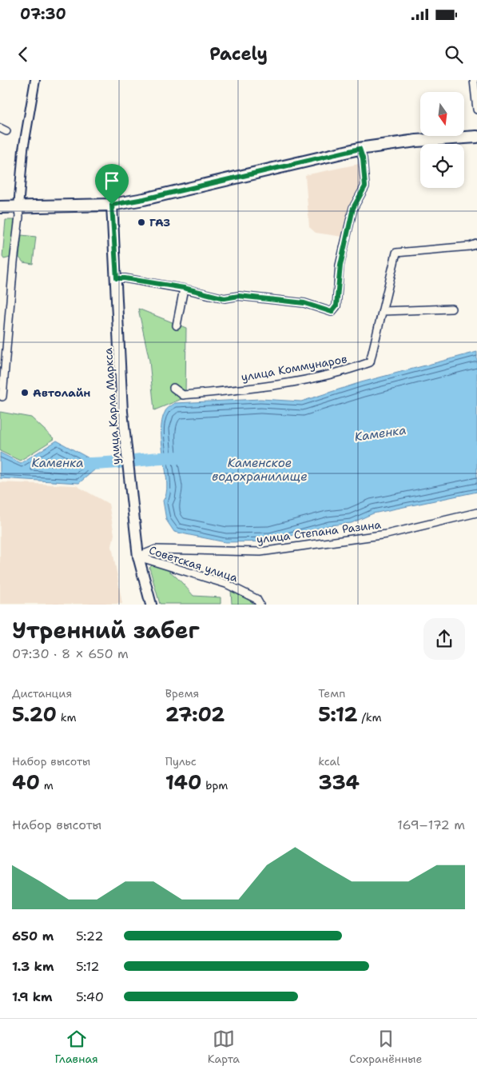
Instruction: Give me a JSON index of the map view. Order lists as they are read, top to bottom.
{
  "streets": {
    "main road": ["улица Карла Маркса"],
    "street": ["улица Коммунаров", "улица Степана Разина", "Советская улица"]
  },
  "crossings": [
    ["улица Карла Маркса", "улица Степана Разина"],
    ["улица Карла Маркса", "Советская улица"],
    ["улица Степана Разина", "Советская улица"]
  ],
  "water": ["Каменка", "Каменское водохранилище"],
  "places": ["ГАЗ", "Автолайн"],
  "north": "bottom",
  "page": {
    "status": "07:30",
    "header": "Pacely",
    "heading": ["Утренний забег", "07:30 · 8 × 650 m"],
    "stats": [
      ["Дистанция", "5.20 km"],
      ["Время", "27:02"],
      ["Темп", "5:12 /km"],
      ["Набор высоты", "40 m"],
      ["Пульс", "140 bpm"],
      ["kcal", "334"]
    ],
    "chart": ["Набор высоты", "169–172 m"],
    "list": [
      {
        "name": "650 m",
        "note": "5:22"
      },
      {
        "name": "1.3 km",
        "note": "5:12"
      },
      {
        "name": "1.9 km",
        "note": "5:40"
      }
    ],
    "tabs": ["Главная", "Карта", "Сохранённые"]
  }
}
